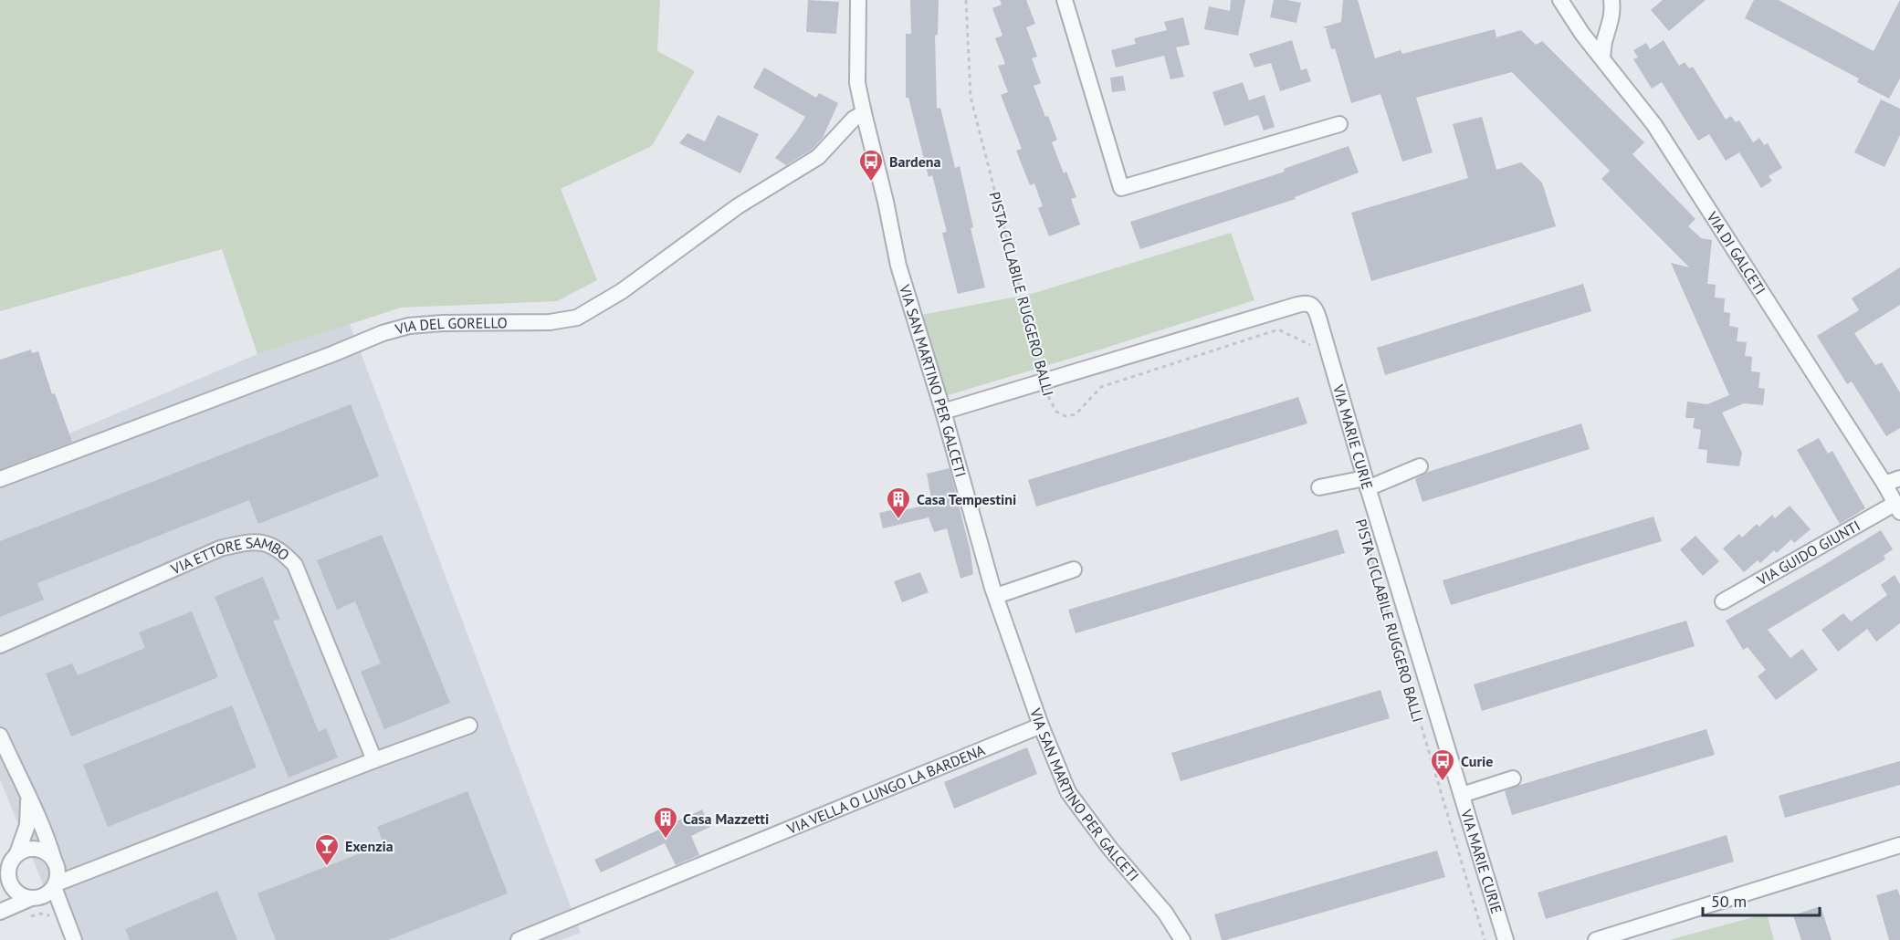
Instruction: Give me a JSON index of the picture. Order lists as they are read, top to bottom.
{
  "streets": {
    "street": [
      "VIA DI GALCETI",
      "VIA DEL GORELLO",
      "VIA SAN MARTINO PER GALCETI",
      "VIA MARIE CURIE",
      "VIA GUIDO GIUNTI",
      "VIA ETTORE SAMBO",
      "VIA VELLA O LUNGO LA BARDENA"
    ],
    "path": ["PISTA CICLABILE RUGGERO BALLI"]
  },
  "crossings": [
    ["VIA DI GALCETI", "VIA GUIDO GIUNTI"],
    ["PISTA CICLABILE RUGGERO BALLI", "VIA MARIE CURIE"],
    ["VIA DEL GORELLO", "VIA SAN MARTINO PER GALCETI"],
    ["VIA SAN MARTINO PER GALCETI", "VIA MARIE CURIE"],
    ["VIA SAN MARTINO PER GALCETI", "VIA VELLA O LUNGO LA BARDENA"]
  ],
  "places": {
    "bus stop": ["Bardena", "Curie"],
    "building": ["Casa Tempestini", "Casa Mazzetti"],
    "bar": ["Exenzia"]
  },
  "scale_bar": "50 m"
}
